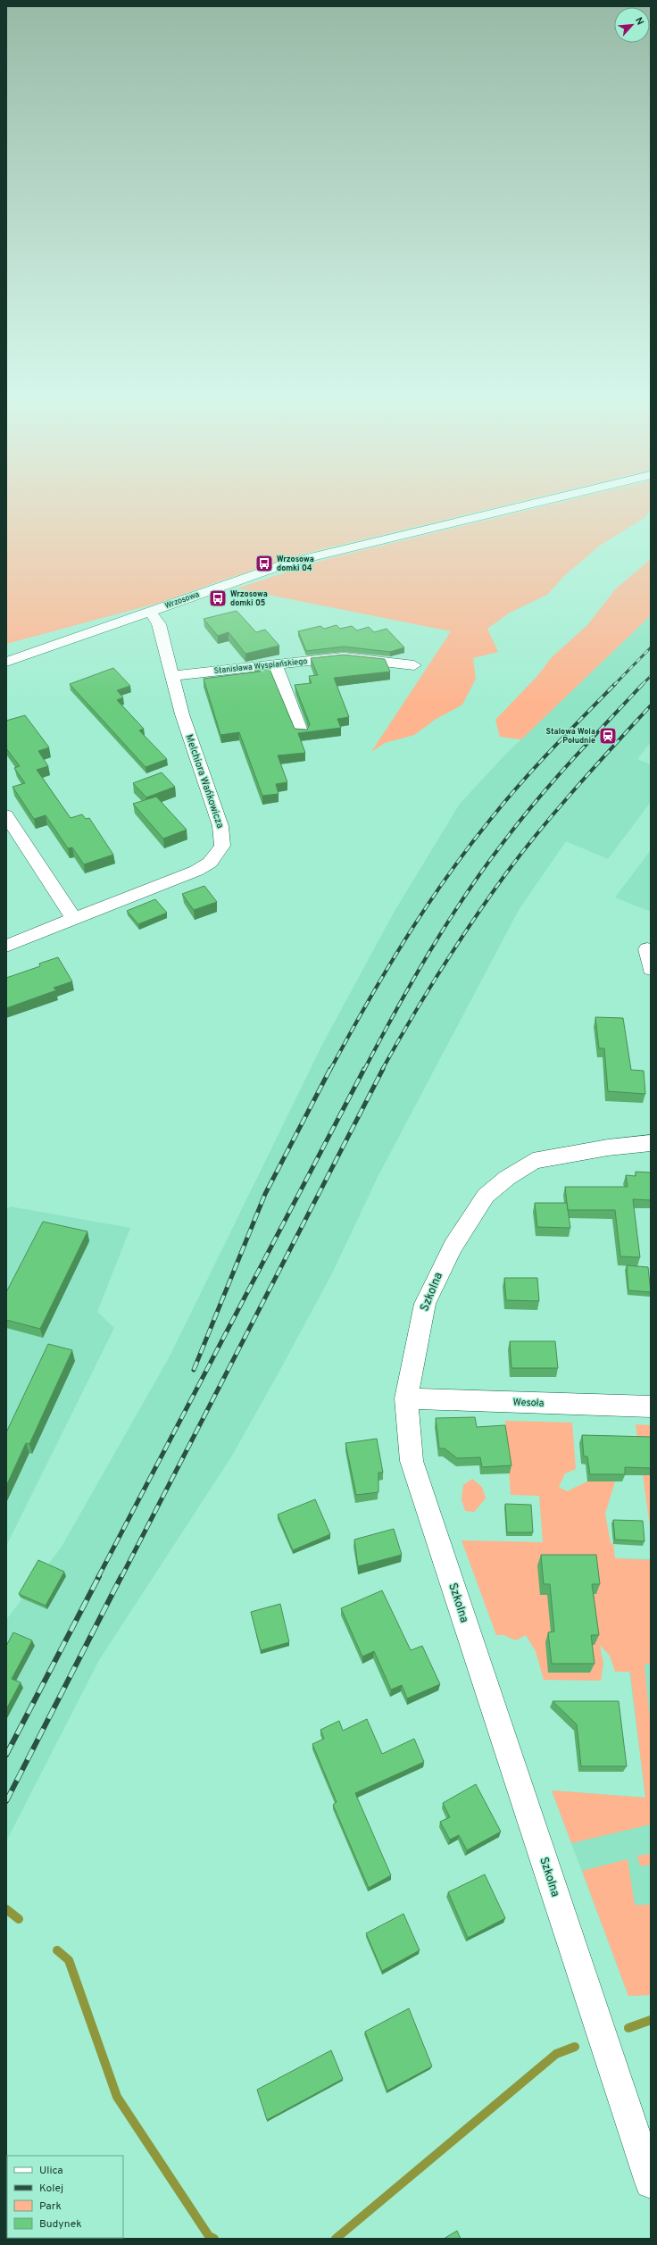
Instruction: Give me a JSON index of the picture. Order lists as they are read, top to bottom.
{
  "streets": {
    "street": [
      "Wrzosowa",
      "Stanisława Wyspiańskiego",
      "Melchiora Wańkowicza",
      "Szkolna",
      "Wesoła"
    ]
  },
  "crossings": [
    ["Wrzosowa", "Melchiora Wańkowicza"],
    ["Stanisława Wyspiańskiego", "Melchiora Wańkowicza"],
    ["Szkolna", "Wesoła"]
  ],
  "places": {
    "bus stop": ["Wrzosowa domki 04", "Wrzosowa domki 05"],
    "station": ["Stalowa Wola Południe"]
  },
  "legend": [
    "Ulica",
    "Kolej",
    "Park",
    "Budynek"
  ],
  "north": "top right"
}
